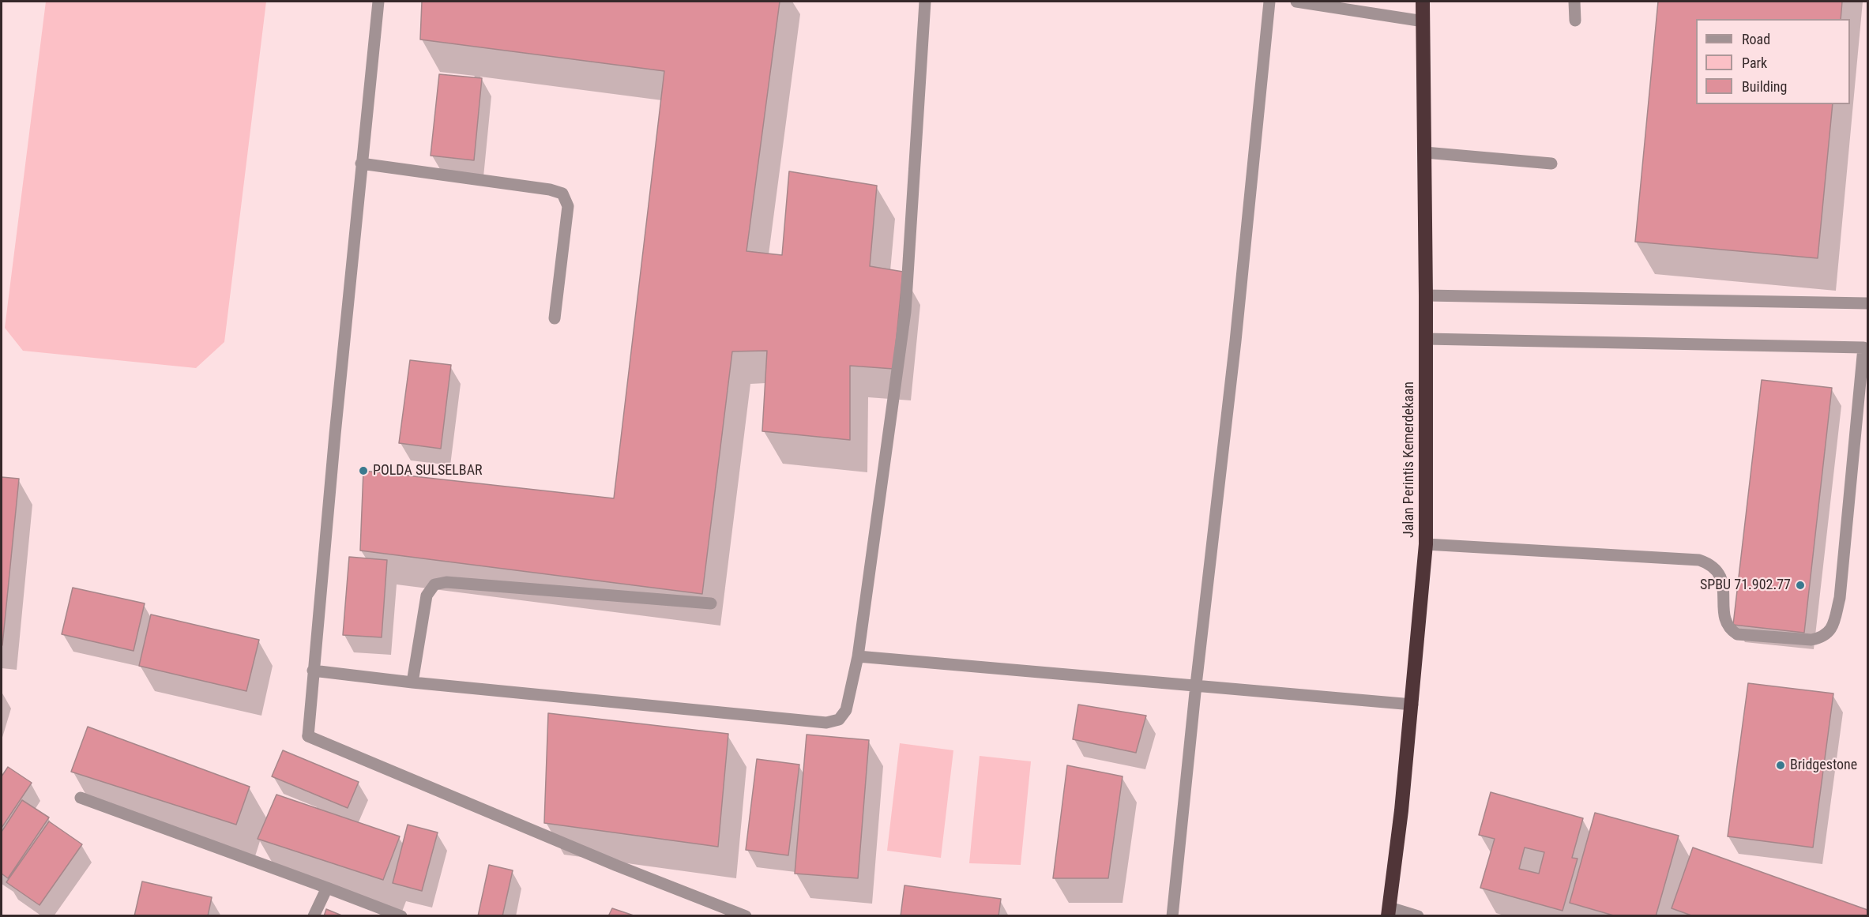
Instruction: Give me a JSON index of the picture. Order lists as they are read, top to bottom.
{
  "streets": {
    "highway": ["Jalan Perintis Kemerdekaan"]
  },
  "places": ["POLDA SULSELBAR", "SPBU 71.902.77", "Bridgestone"],
  "legend": ["Road", "Park", "Building"]
}
